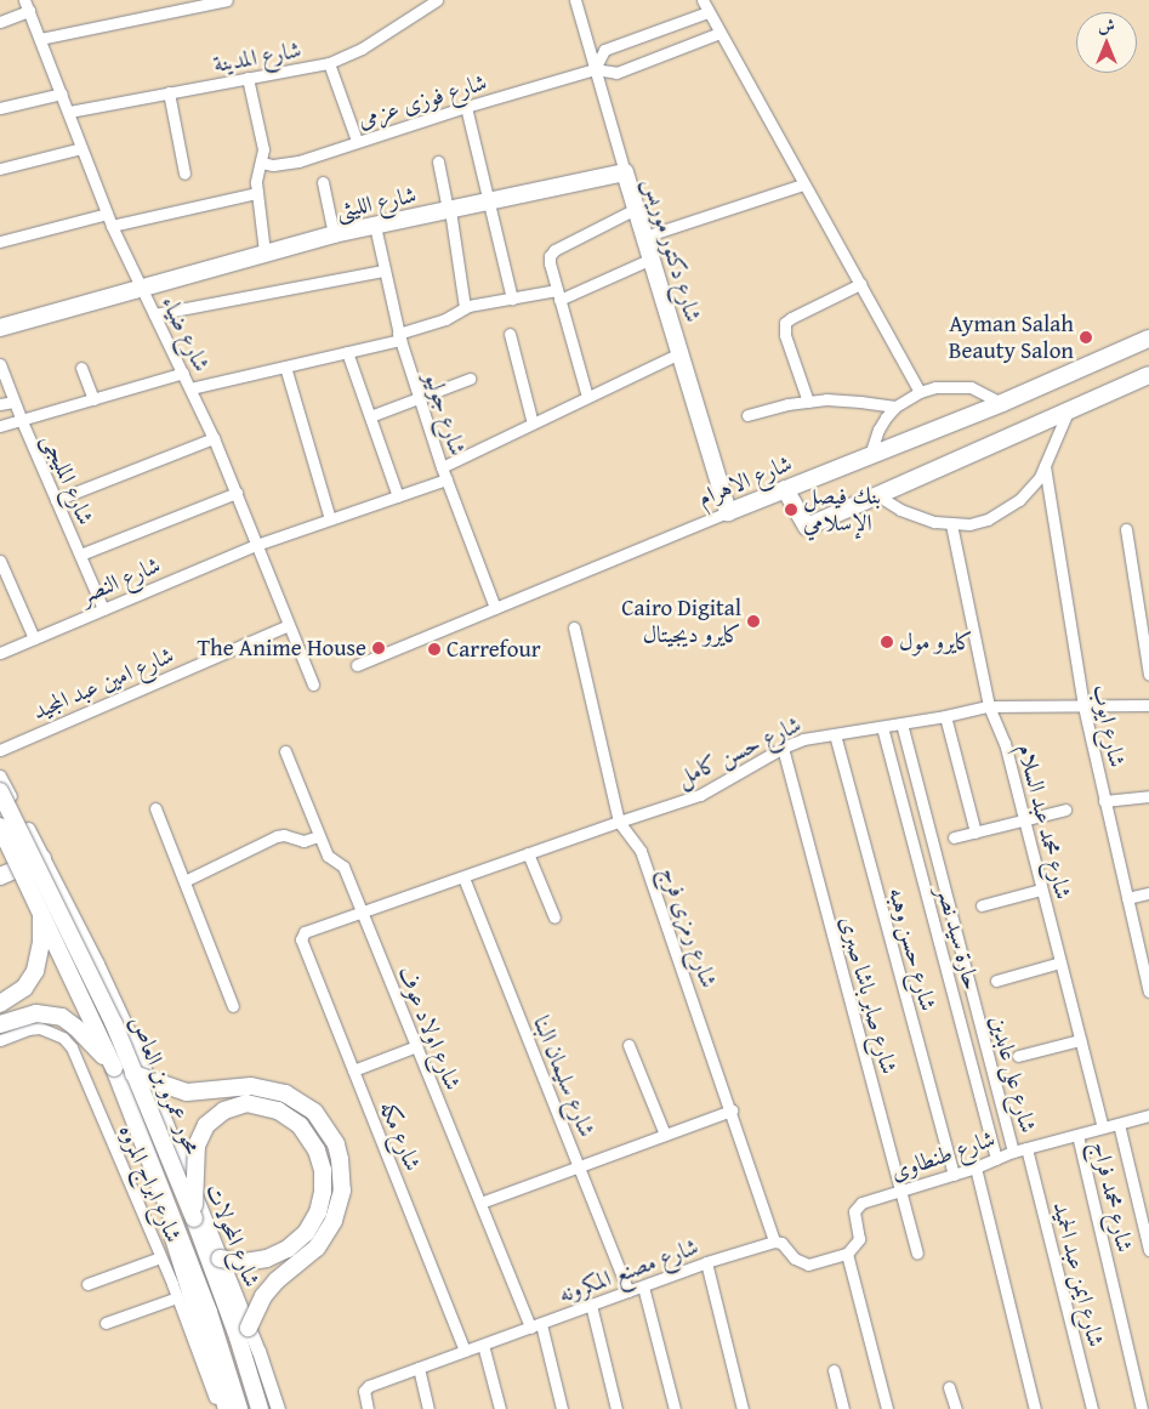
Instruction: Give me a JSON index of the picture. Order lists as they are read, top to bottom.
{
  "streets": {
    "main road": [
      "شارع الليثى",
      "شارع دكتور موريس",
      "شارع الاهرام",
      "محور عمرو بن العاص"
    ],
    "street": [
      "شارع المدينة",
      "شارع فوزى عزمى",
      "شارع ضياء",
      "شارع جوليو",
      "شارع المليجى",
      "شارع النصر",
      "شارع امين عبد المجيد",
      "شارع ايوب",
      "شارع حسن كامل",
      "شارع محمد عبد السلام",
      "شارع رمزى فرج",
      "حارة سيد نصر",
      "شارع حسن وهبه",
      "شارع صابر باشا صبرى",
      "شارع اولاد عوف",
      "شارع على عابدين",
      "شارع سليمان البنا",
      "شارع مكه",
      "شارع طنطاوى",
      "شارع ابراج المروه",
      "شارع محمد فراج",
      "شارع المحولات",
      "شارع مصنع المكرونه",
      "شارع ايمن عبد الحميد"
    ]
  },
  "crossings": [
    ["شارع المدينة", "شارع ضياء"],
    ["شارع فوزى عزمى", "شارع دكتور موريس"],
    ["شارع الليثى", "شارع دكتور موريس"],
    ["شارع الليثى", "شارع ضياء"],
    ["شارع الليثى", "شارع جوليو"],
    ["شارع دكتور موريس", "شارع الاهرام"],
    ["شارع ضياء", "شارع النصر"],
    ["شارع ضياء", "شارع امين عبد المجيد"],
    ["شارع جوليو", "شارع الاهرام"],
    ["شارع جوليو", "شارع النصر"],
    ["شارع المليجى", "شارع النصر"],
    ["شارع ايوب", "شارع حسن كامل"],
    ["شارع حسن كامل", "شارع محمد عبد السلام"],
    ["شارع حسن كامل", "شارع رمزى فرج"],
    ["شارع حسن كامل", "حارة سيد نصر"],
    ["شارع حسن كامل", "شارع حسن وهبه"],
    ["شارع حسن كامل", "شارع صابر باشا صبرى"],
    ["شارع حسن كامل", "شارع اولاد عوف"],
    ["شارع حسن كامل", "شارع على عابدين"],
    ["شارع حسن كامل", "شارع سليمان البنا"],
    ["شارع حسن كامل", "شارع مكه"],
    ["شارع محمد عبد السلام", "شارع طنطاوى"],
    ["شارع رمزى فرج", "شارع مصنع المكرونه"],
    ["حارة سيد نصر", "شارع طنطاوى"],
    ["شارع حسن وهبه", "شارع طنطاوى"],
    ["شارع صابر باشا صبرى", "شارع طنطاوى"],
    ["شارع اولاد عوف", "شارع مصنع المكرونه"],
    ["شارع على عابدين", "شارع طنطاوى"],
    ["شارع سليمان البنا", "شارع مصنع المكرونه"],
    ["شارع مكه", "شارع مصنع المكرونه"],
    ["شارع طنطاوى", "شارع محمد فراج"],
    ["شارع طنطاوى", "شارع ايمن عبد الحميد"]
  ],
  "places": [
    "Ayman Salah Beauty Salon",
    "بنك فيصل الإسلامي",
    "Cairo Digital كايرو ديجيتال",
    "كايرو مول",
    "The Anime House",
    "Carrefour"
  ],
  "north": "top"
}
